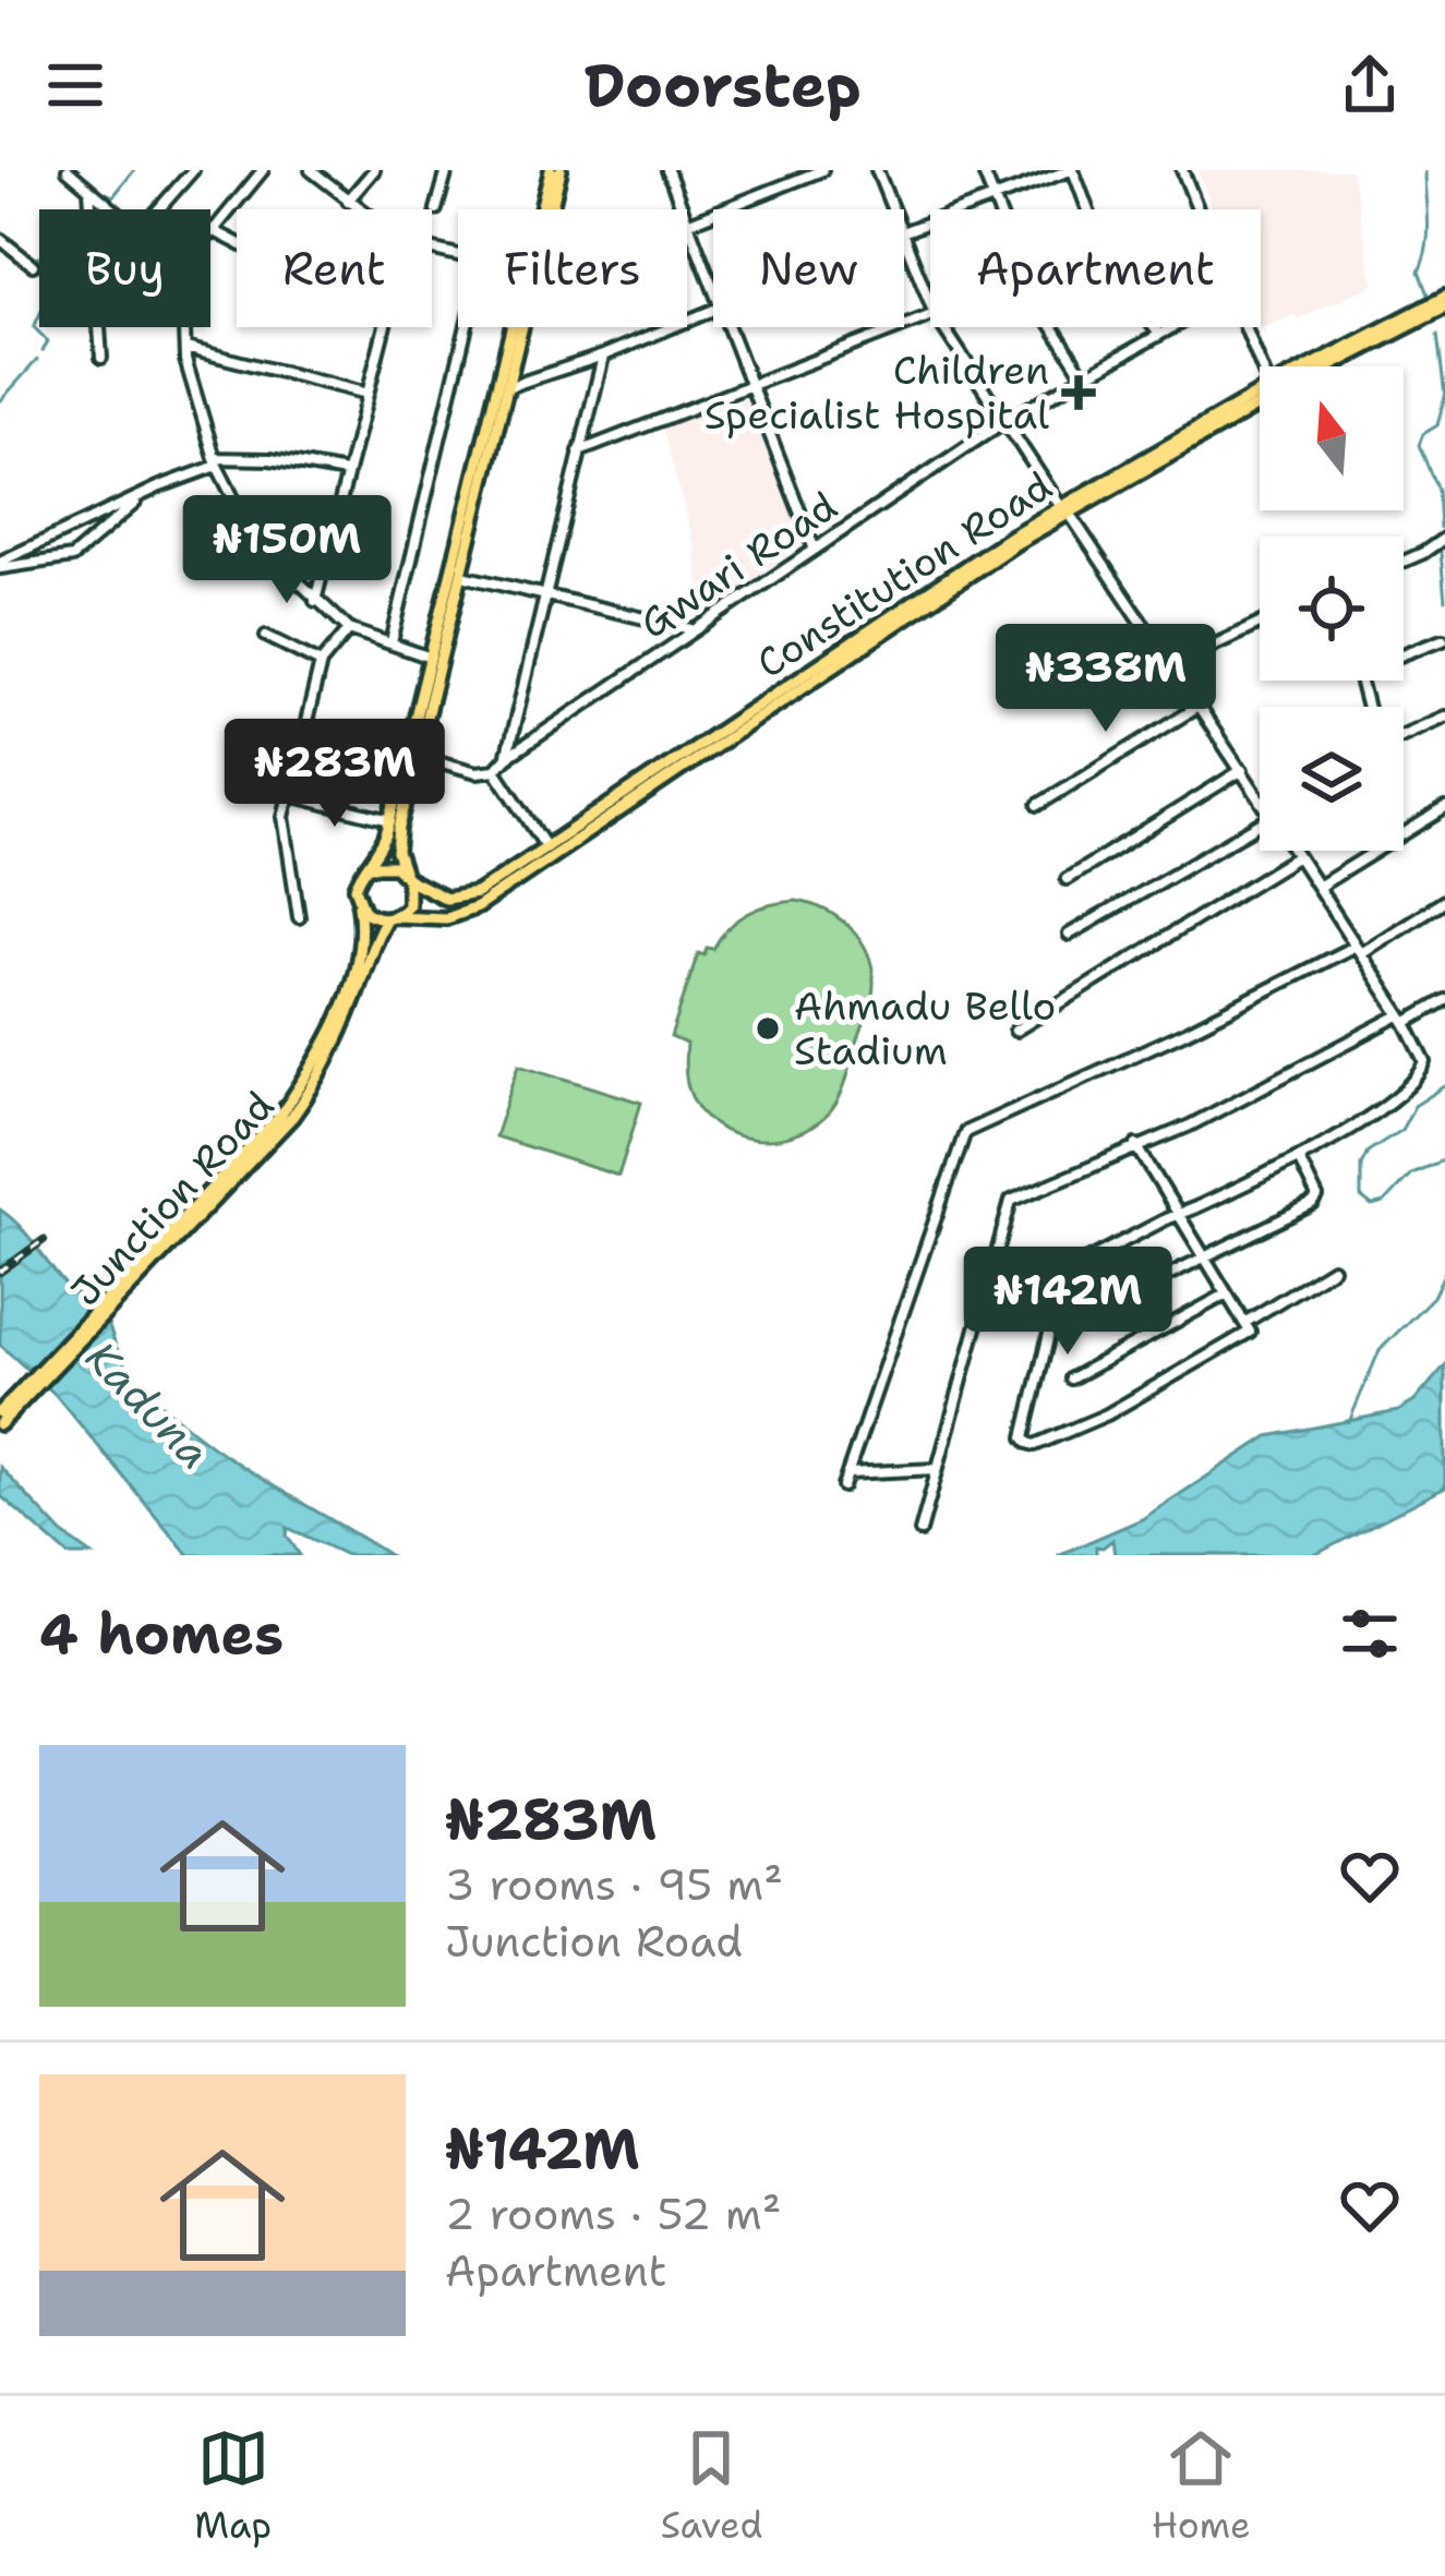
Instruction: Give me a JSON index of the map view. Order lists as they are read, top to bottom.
{
  "streets": {
    "main road": ["Constitution Road", "Junction Road"],
    "street": ["Gwari Road"]
  },
  "crossings": [
    ["Constitution Road", "Junction Road"]
  ],
  "water": ["Kaduna"],
  "places": {
    "health": ["Children Specialist Hospital"],
    "other": ["Ahmadu Bello Stadium"]
  },
  "north": "top",
  "page": {
    "header": "Doorstep",
    "chip": [
      "Buy",
      "Rent",
      "Filters",
      "New",
      "Apartment"
    ],
    "price": [
      "₦150M",
      "₦338M",
      "₦283M",
      "₦142M"
    ],
    "heading": "4 homes",
    "list": [
      {
        "name": "₦283M",
        "note": "3 rooms · 95 m² · Junction Road"
      },
      {
        "name": "₦142M",
        "note": "2 rooms · 52 m² · Apartment"
      }
    ],
    "tabs": ["Map", "Saved", "Home"]
  }
}
